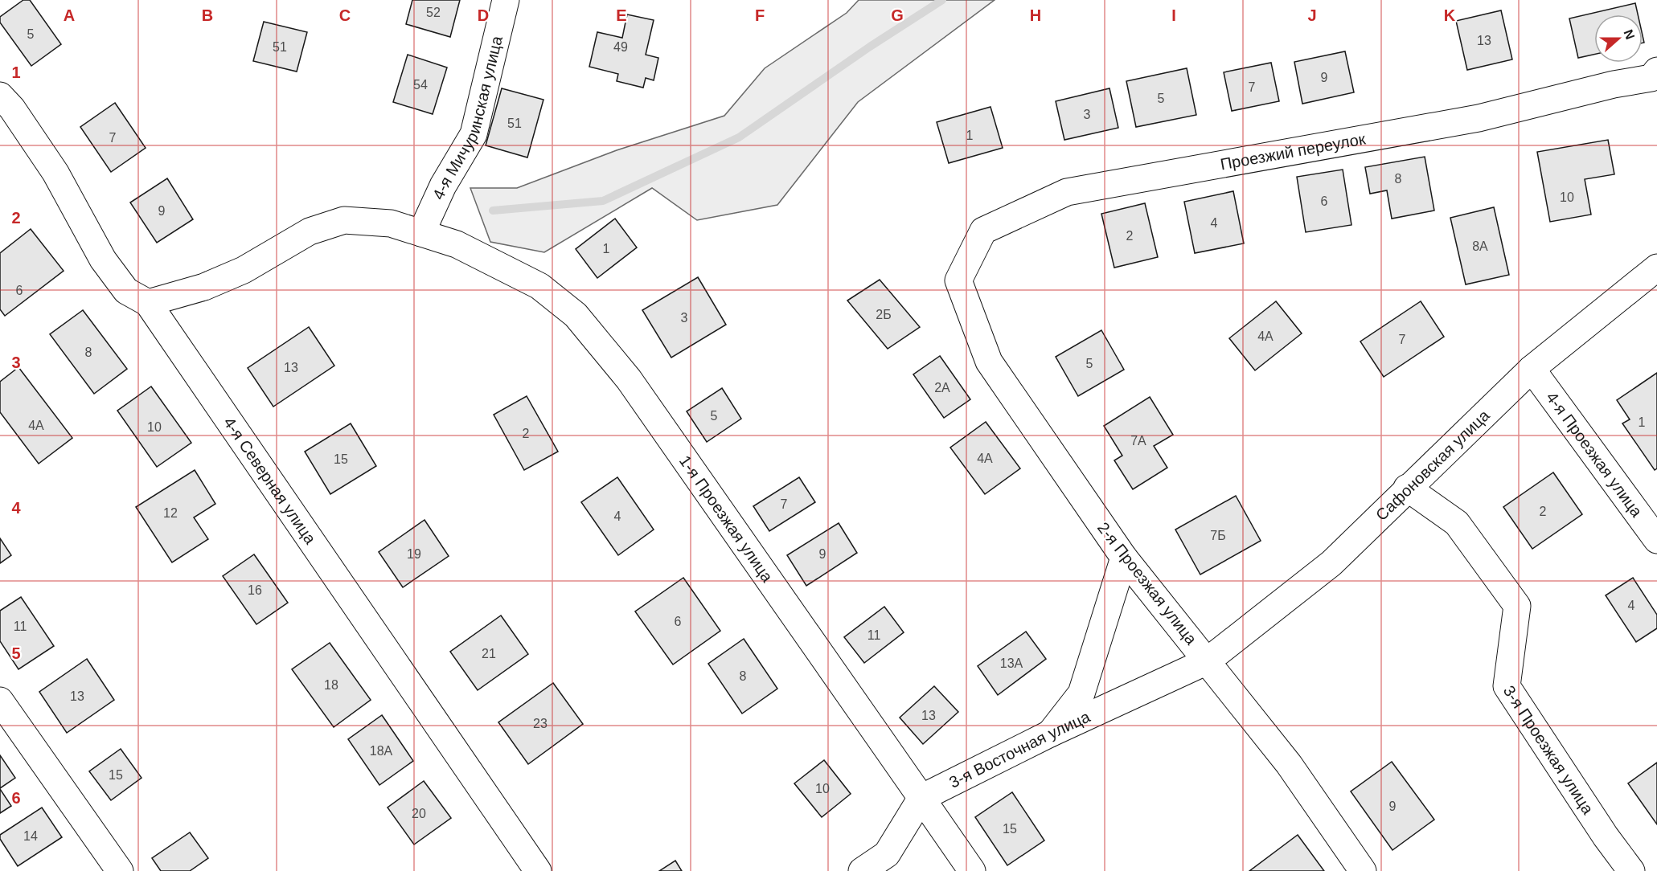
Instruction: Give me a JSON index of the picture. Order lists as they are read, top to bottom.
{
  "streets": {
    "street": [
      "4-я Мичуринская улица",
      "Проезжий переулок",
      "4-я Проезжая улица",
      "Сафоновская улица",
      "4-я Северная улица",
      "1-я Проезжая улица",
      "2-я Проезжая улица",
      "3-я Проезжая улица",
      "3-я Восточная улица"
    ]
  },
  "crossings": [
    ["4-я Мичуринская улица", "1-я Проезжая улица"],
    ["Проезжий переулок", "2-я Проезжая улица"],
    ["4-я Проезжая улица", "Сафоновская улица"],
    ["Сафоновская улица", "2-я Проезжая улица"],
    ["Сафоновская улица", "3-я Проезжая улица"],
    ["Сафоновская улица", "3-я Восточная улица"],
    ["4-я Северная улица", "1-я Проезжая улица"],
    ["1-я Проезжая улица", "3-я Восточная улица"],
    ["2-я Проезжая улица", "3-я Восточная улица"]
  ],
  "house_numbers": [
    "52",
    "5",
    "13",
    "51",
    "49",
    "9",
    "54",
    "7",
    "5",
    "3",
    "51",
    "1",
    "7",
    "8",
    "10",
    "6",
    "9",
    "4",
    "2",
    "8А",
    "1",
    "6",
    "2Б",
    "3",
    "4А",
    "7",
    "8",
    "5",
    "13",
    "2А",
    "5",
    "1",
    "4А",
    "10",
    "2",
    "7А",
    "4А",
    "15",
    "7",
    "2",
    "12",
    "4",
    "7Б",
    "19",
    "9",
    "16",
    "4",
    "6",
    "11",
    "11",
    "21",
    "13А",
    "8",
    "18",
    "13",
    "13",
    "23",
    "18А",
    "15",
    "10",
    "9",
    "20",
    "15",
    "14"
  ],
  "north": "right",
  "grid": {
    "columns": [
      "A",
      "B",
      "C",
      "D",
      "E",
      "F",
      "G",
      "H",
      "I",
      "J",
      "K"
    ],
    "rows": [
      "1",
      "2",
      "3",
      "4",
      "5",
      "6"
    ]
  }
}
